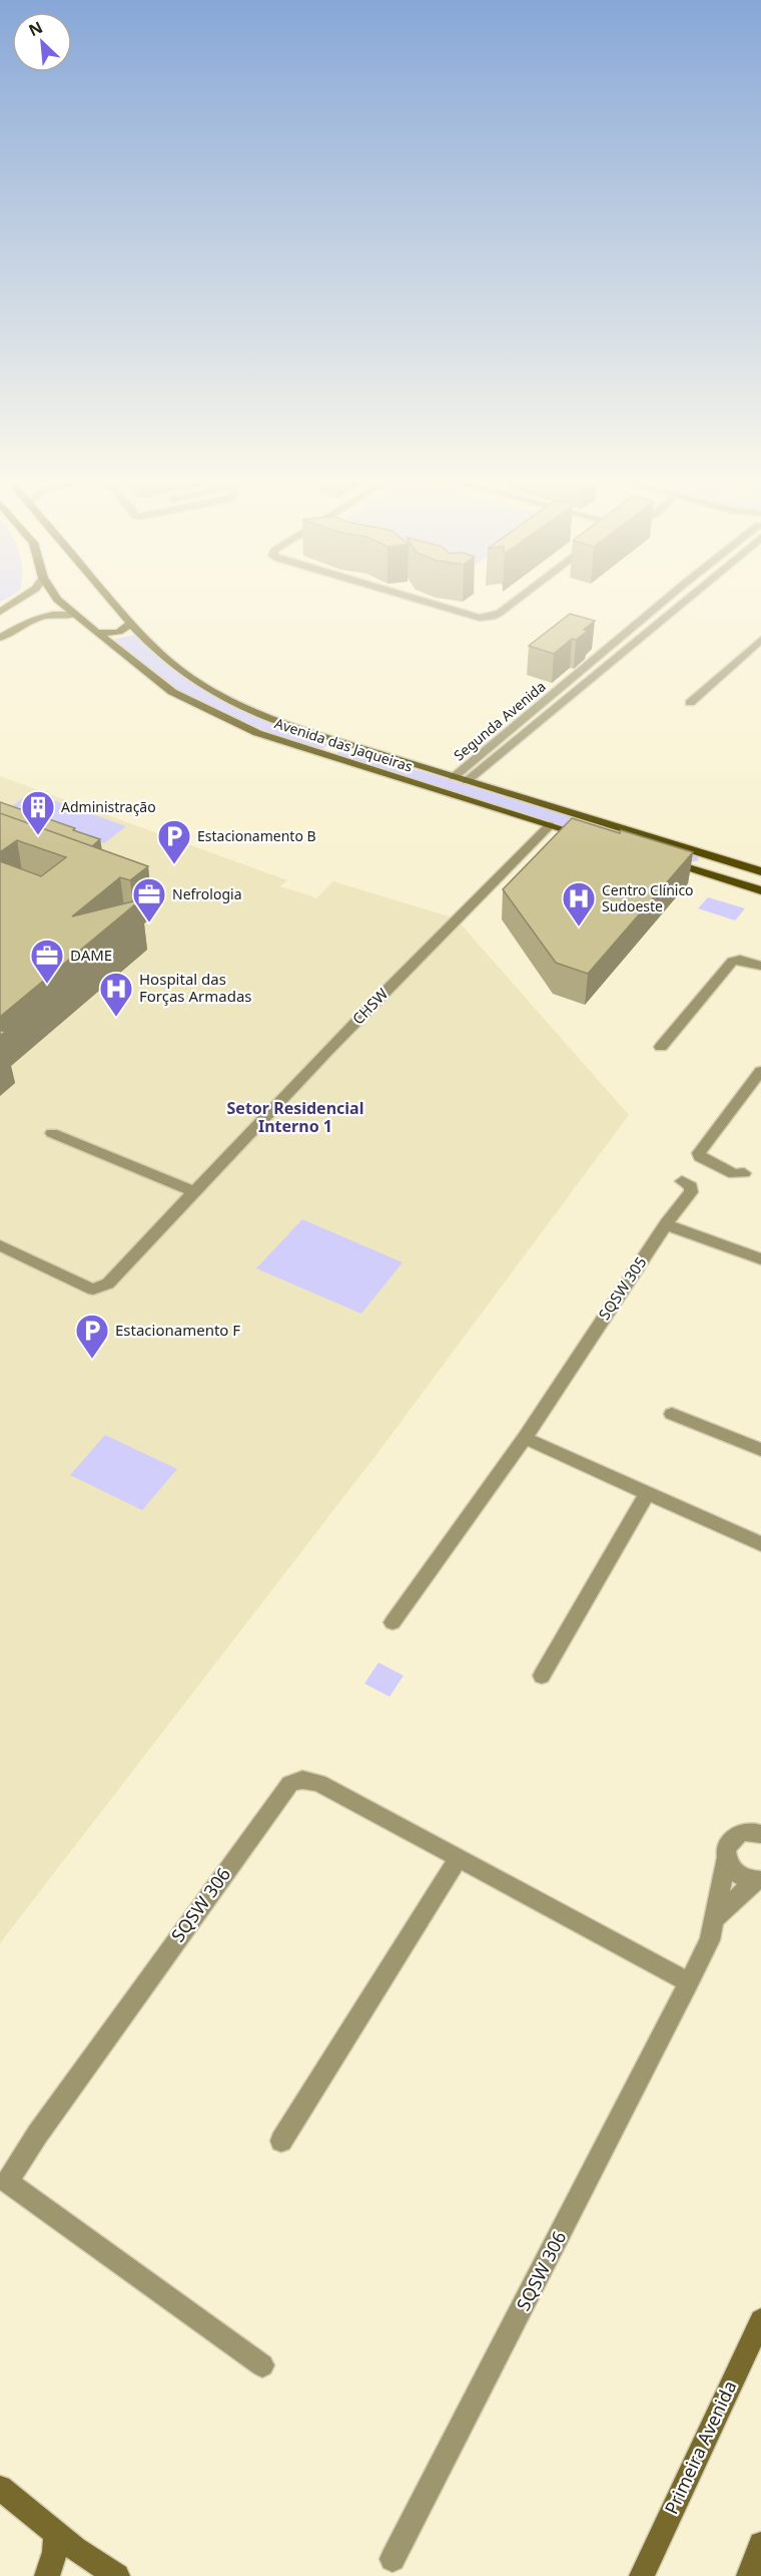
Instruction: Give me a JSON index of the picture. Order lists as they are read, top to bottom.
{
  "streets": {
    "main road": ["Avenida das Jaqueiras", "Primeira Avenida"],
    "street": [
      "Segunda Avenida",
      "CHSW",
      "SQSW 305",
      "SQSW 306"
    ]
  },
  "crossings": [
    ["Segunda Avenida", "Avenida das Jaqueiras"],
    ["Avenida das Jaqueiras", "CHSW"]
  ],
  "districts": ["Setor Residencial Interno 1"],
  "places": {
    "building": ["Administração"],
    "parking": ["Estacionamento B", "Estacionamento F"],
    "office": ["Nefrologia", "DAME"],
    "hospital": ["Centro Clínico Sudoeste", "Hospital das Forças Armadas"]
  },
  "north": "top left"
}
